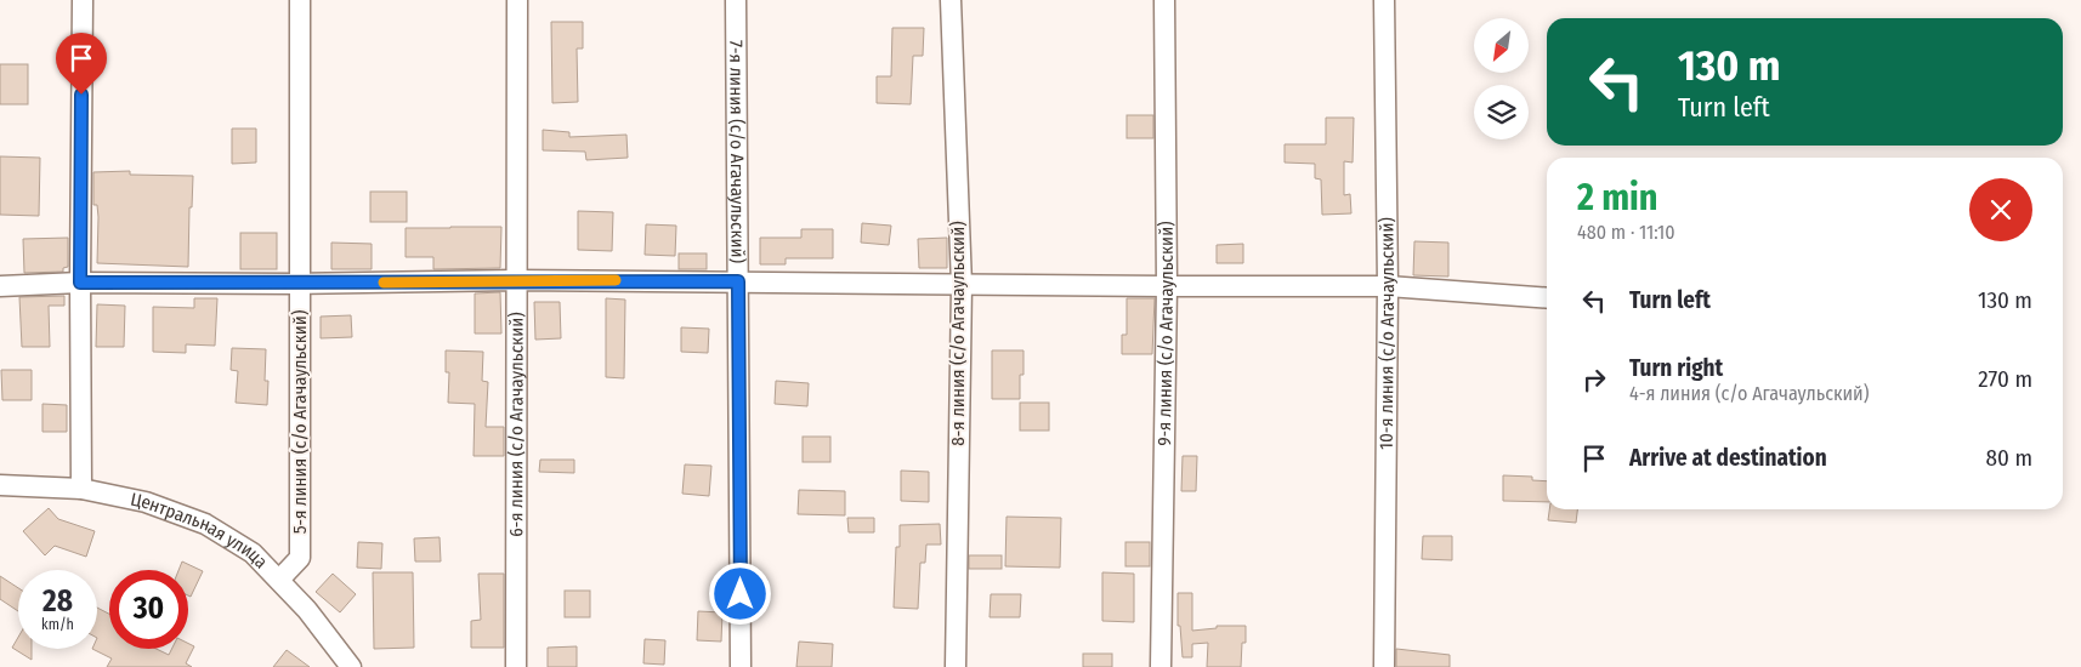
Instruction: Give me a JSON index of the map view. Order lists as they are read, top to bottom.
{
  "streets": {
    "street": [
      "7-я линия (с/о Агачаульский)",
      "8-я линия (с/о Агачаульский)",
      "9-я линия (с/о Агачаульский)",
      "10-я линия (с/о Агачаульский)",
      "5-я линия (с/о Агачаульский)",
      "6-я линия (с/о Агачаульский)",
      "Центральная улица"
    ]
  },
  "crossings": [
    ["5-я линия (с/о Агачаульский)", "Центральная улица"]
  ],
  "north": "bottom left",
  "page": {
    "turn": ["130 m", "Turn left"],
    "heading": ["2 min", "480 m · 11:10"],
    "list": [
      {
        "name": "Turn left",
        "value": "130 m"
      },
      {
        "name": "Turn right",
        "note": "4-я линия (с/о Агачаульский)",
        "value": "270 m"
      },
      {
        "name": "Arrive at destination",
        "value": "80 m"
      }
    ],
    "speed": "28 km/h",
    "limit": "30"
  }
}
